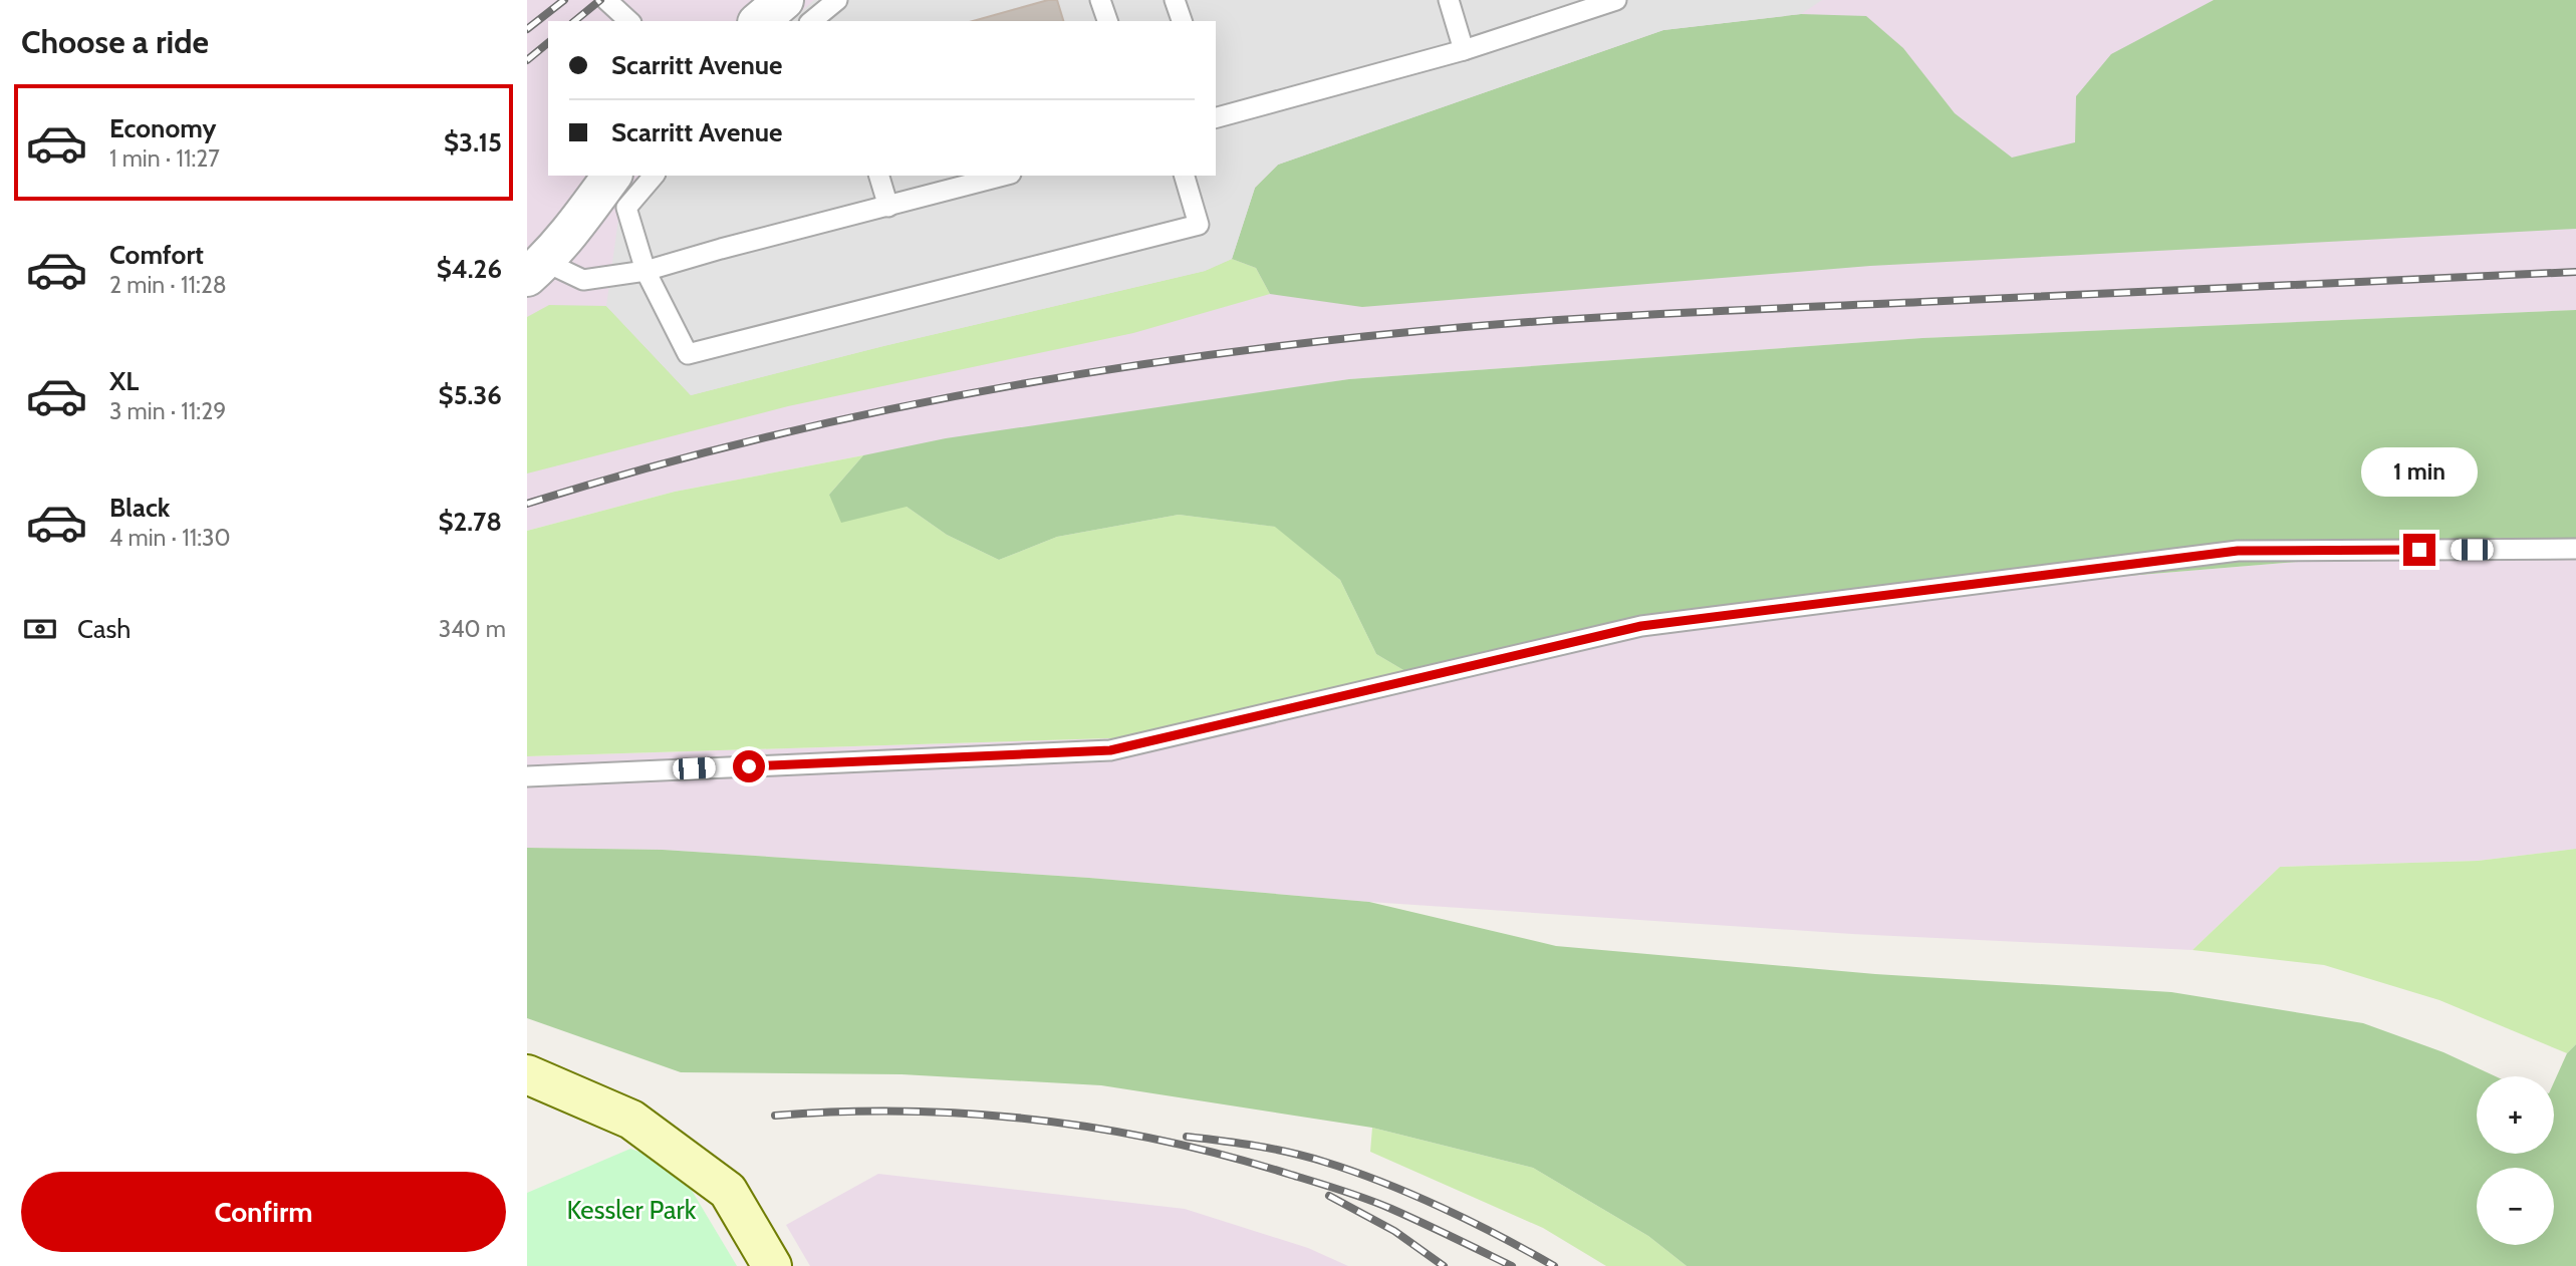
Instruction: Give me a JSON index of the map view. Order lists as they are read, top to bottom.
{
  "parks": ["Kessler Park"],
  "page": {
    "heading": "Choose a ride",
    "banner": ["Scarritt Avenue", "Scarritt Avenue"],
    "list": [
      {
        "name": "Economy",
        "note": "1 min · 11:27",
        "value": "$3.15"
      },
      {
        "name": "Comfort",
        "note": "2 min · 11:28",
        "value": "$4.26"
      },
      {
        "name": "XL",
        "note": "3 min · 11:29",
        "value": "$5.36"
      },
      {
        "name": "Black",
        "note": "4 min · 11:30",
        "value": "$2.78"
      }
    ],
    "bubble": "1 min",
    "pay": ["Cash", "340 m"],
    "map_buttons": ["+", "−"],
    "buttons": "Confirm"
  }
}
